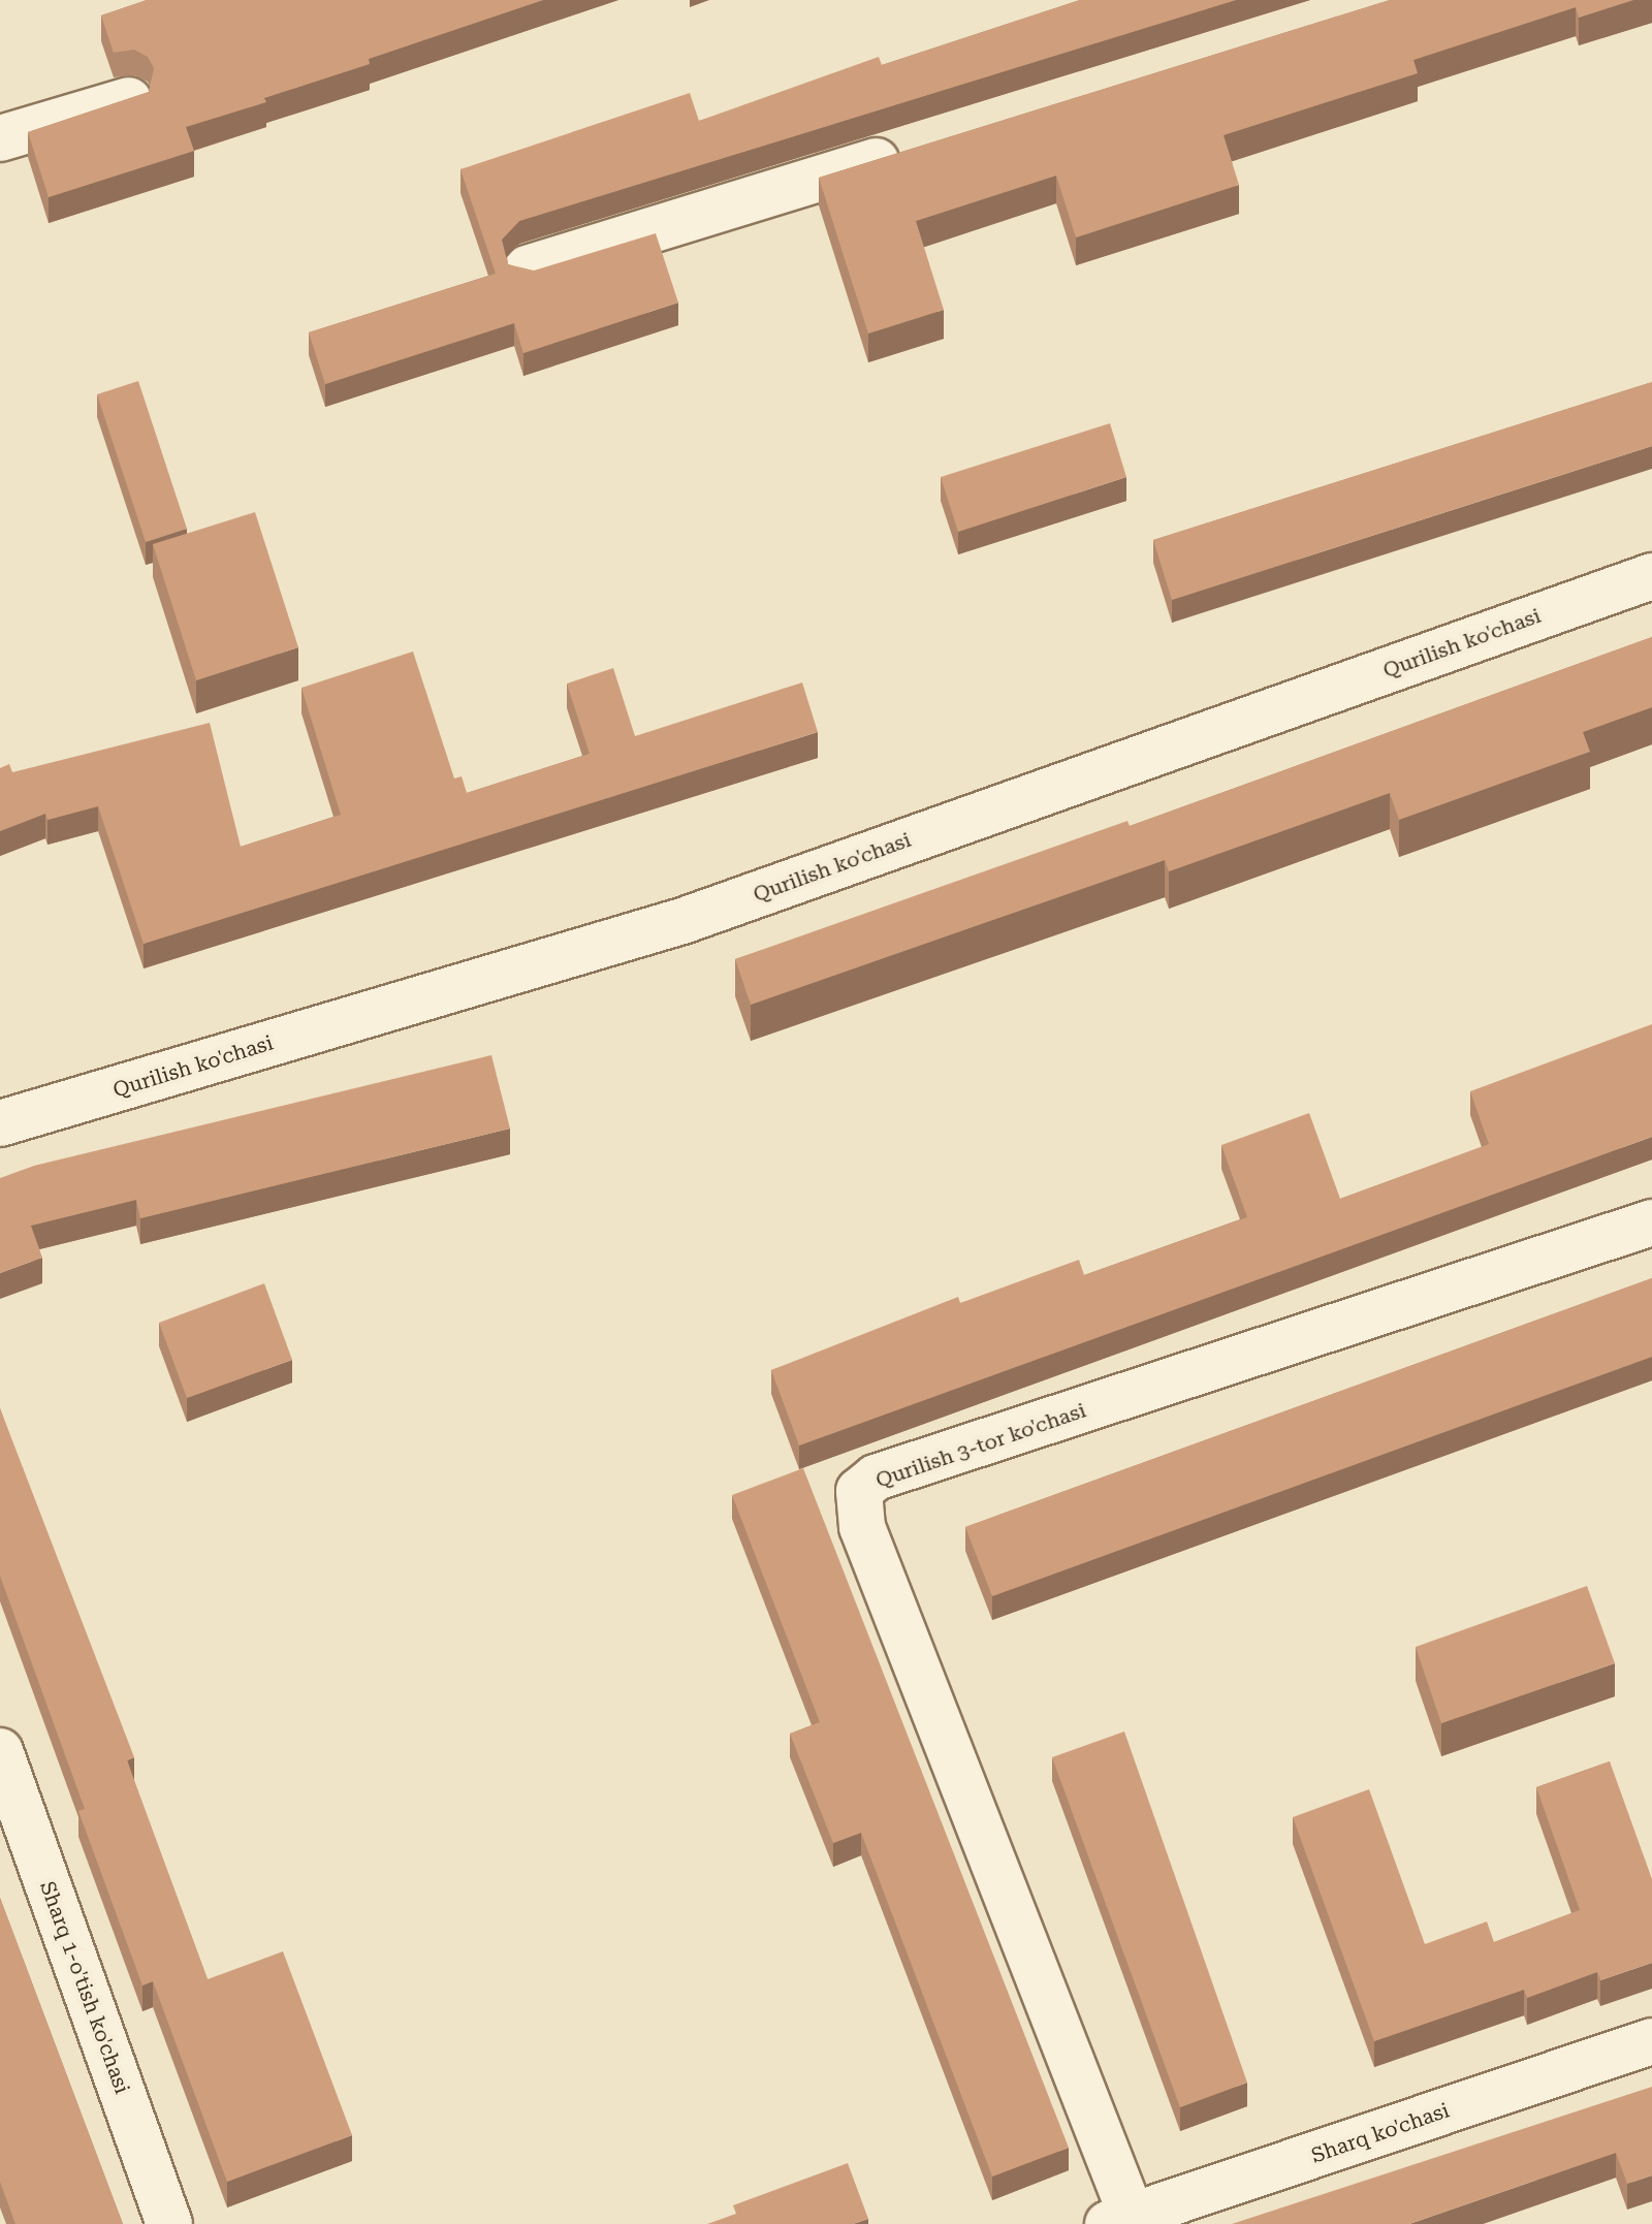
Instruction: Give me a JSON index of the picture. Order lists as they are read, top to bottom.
{
  "streets": {
    "street": [
      "Qurilish ko'chasi",
      "Qurilish 3-tor ko'chasi",
      "Sharq 1-o'tish ko'chasi",
      "Sharq ko'chasi"
    ]
  },
  "crossings": [
    ["Qurilish 3-tor ko'chasi", "Sharq ko'chasi"]
  ]
}
